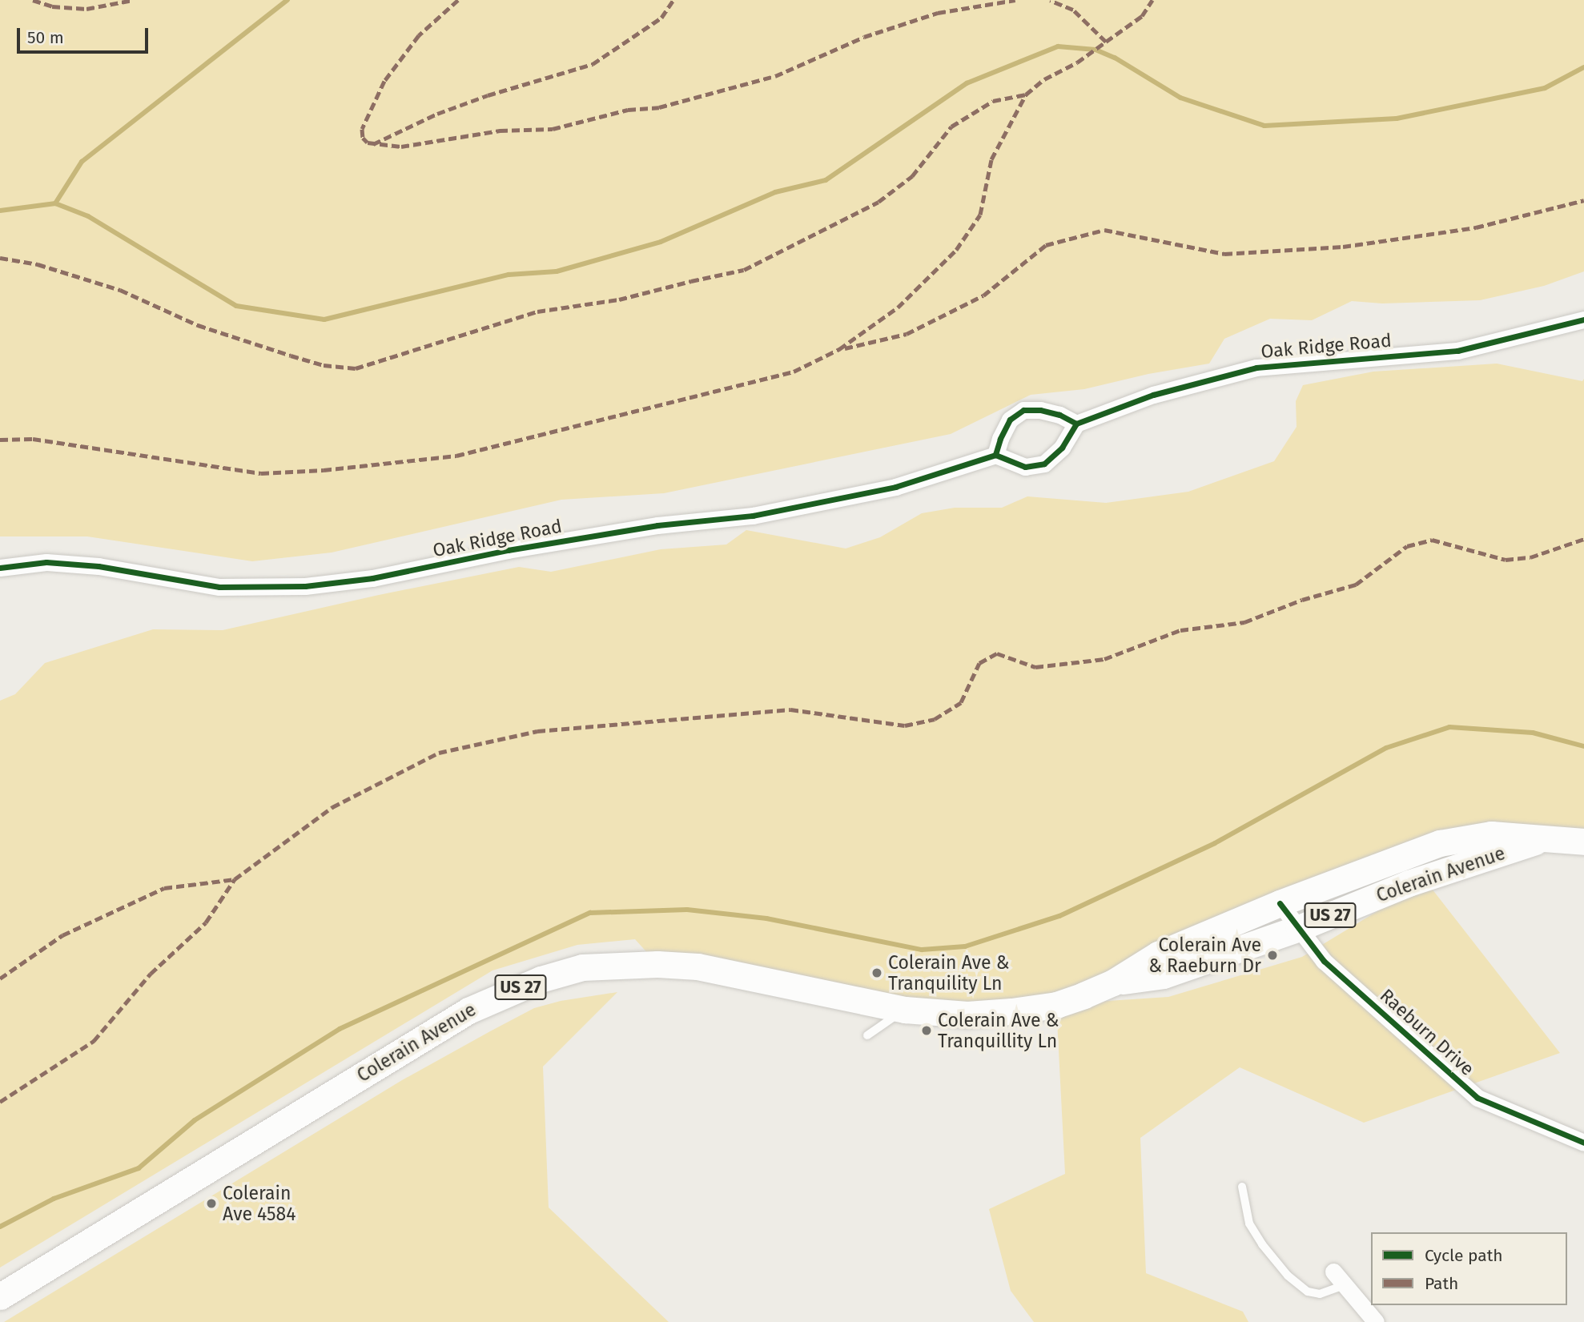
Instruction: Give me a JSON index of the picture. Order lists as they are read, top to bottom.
{
  "streets": {
    "main road": ["Colerain Avenue", "US 27"],
    "street": ["Oak Ridge Road", "Raeburn Drive"]
  },
  "crossings": [
    ["Colerain Avenue", "Raeburn Drive"]
  ],
  "places": [
    "Colerain Ave & Raeburn Dr",
    "Colerain Ave & Tranquility Ln",
    "Colerain Ave & Tranquillity Ln",
    "Colerain Ave 4584"
  ],
  "legend": ["Cycle path", "Path"],
  "scale_bar": "50 m"
}
